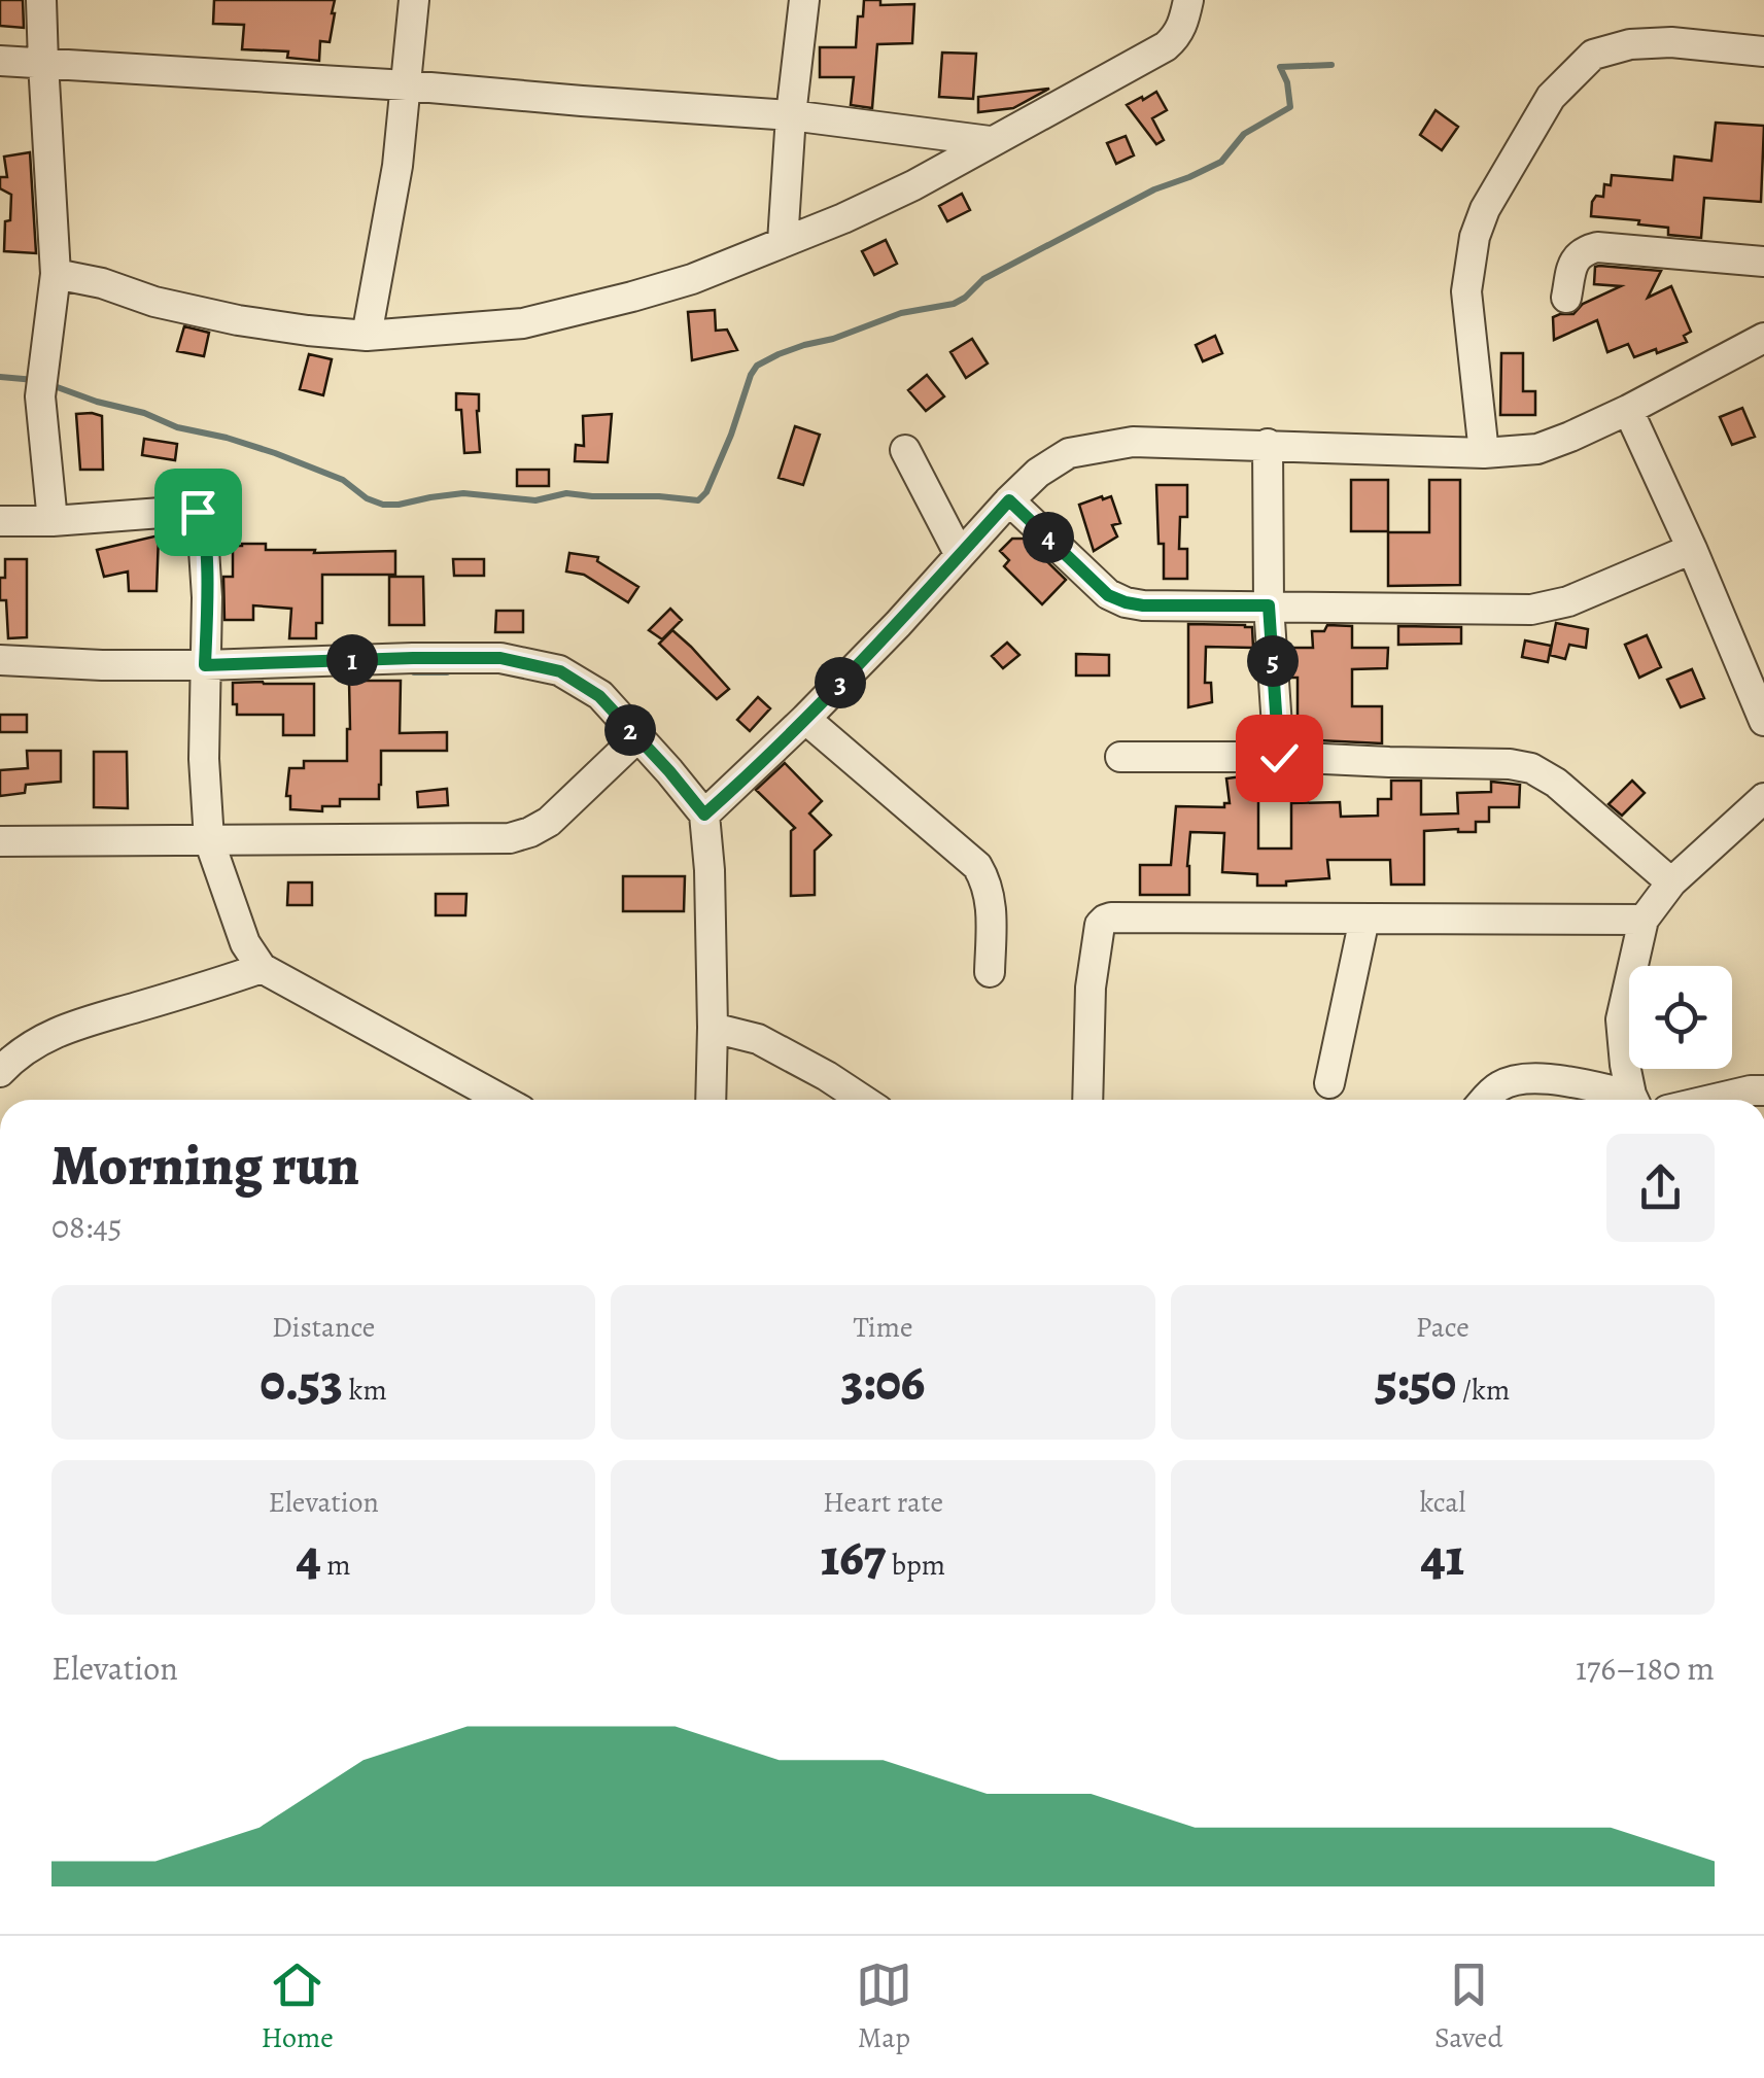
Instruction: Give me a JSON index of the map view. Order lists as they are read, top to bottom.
{
  "page": {
    "pins": [
      "4",
      "1",
      "5",
      "3",
      "2"
    ],
    "heading": ["Morning run", "08:45"],
    "stats": [
      ["Distance", "0.53 km"],
      ["Time", "3:06"],
      ["Pace", "5:50 /km"],
      ["Elevation", "4 m"],
      ["Heart rate", "167 bpm"],
      ["kcal", "41"]
    ],
    "chart": ["Elevation", "176–180 m"],
    "tabs": ["Home", "Map", "Saved"]
  }
}
